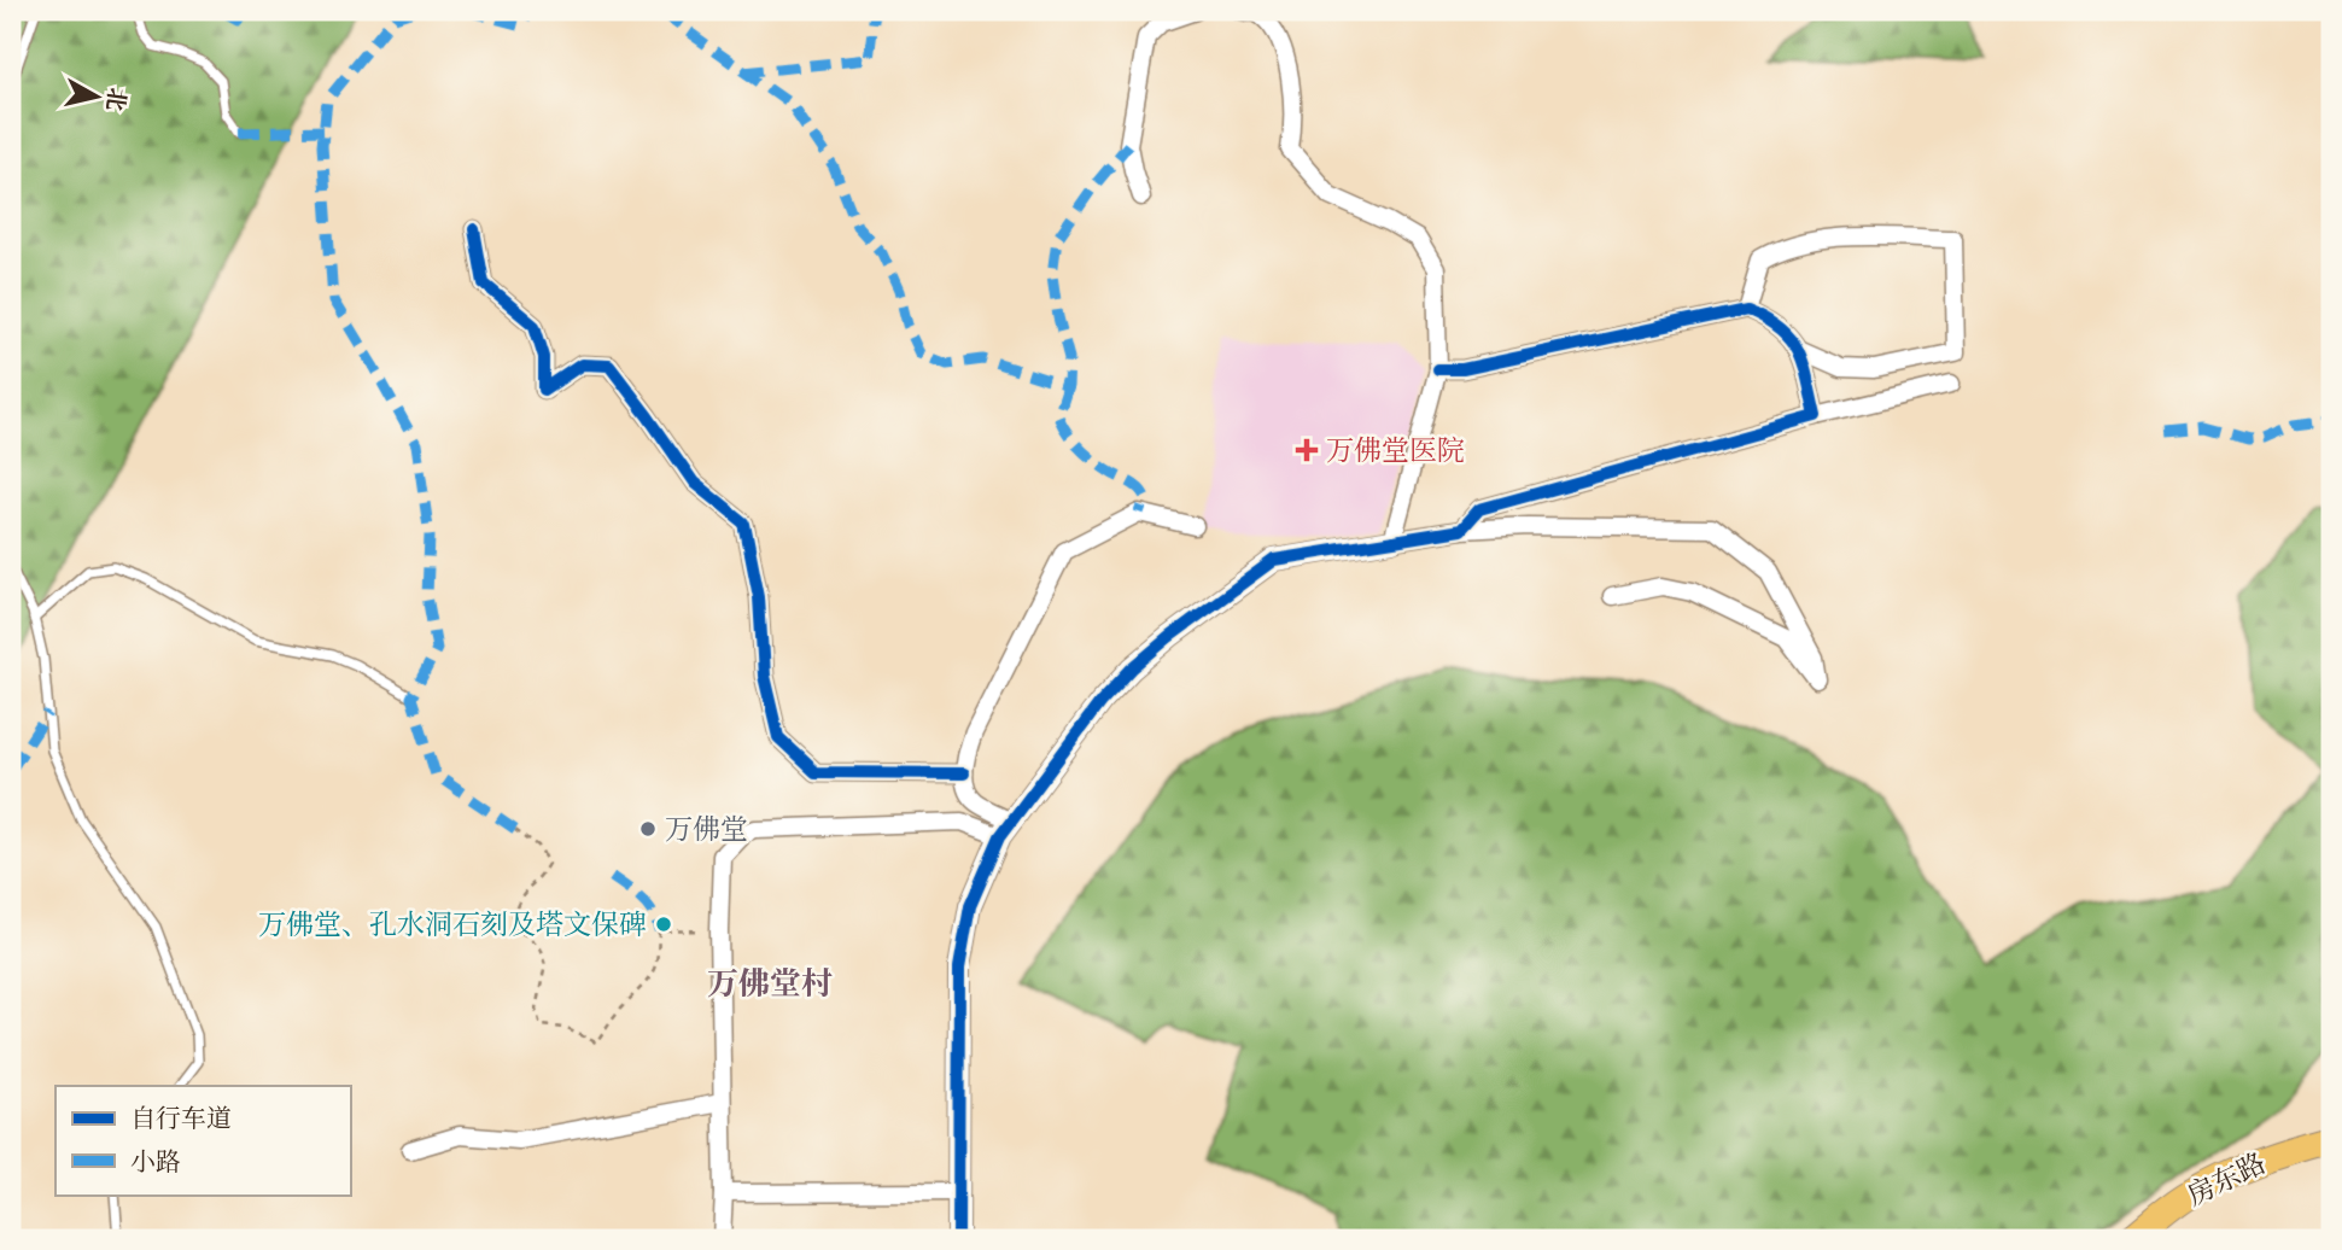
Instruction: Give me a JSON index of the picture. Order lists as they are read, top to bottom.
{
  "streets": {
    "main road": ["房东路"]
  },
  "districts": ["万佛堂村"],
  "places": {
    "health": ["万佛堂医院"],
    "other": ["万佛堂", "万佛堂、孔水洞石刻及塔文保碑"]
  },
  "legend": ["自行车道", "小路"],
  "north": "right"
}
